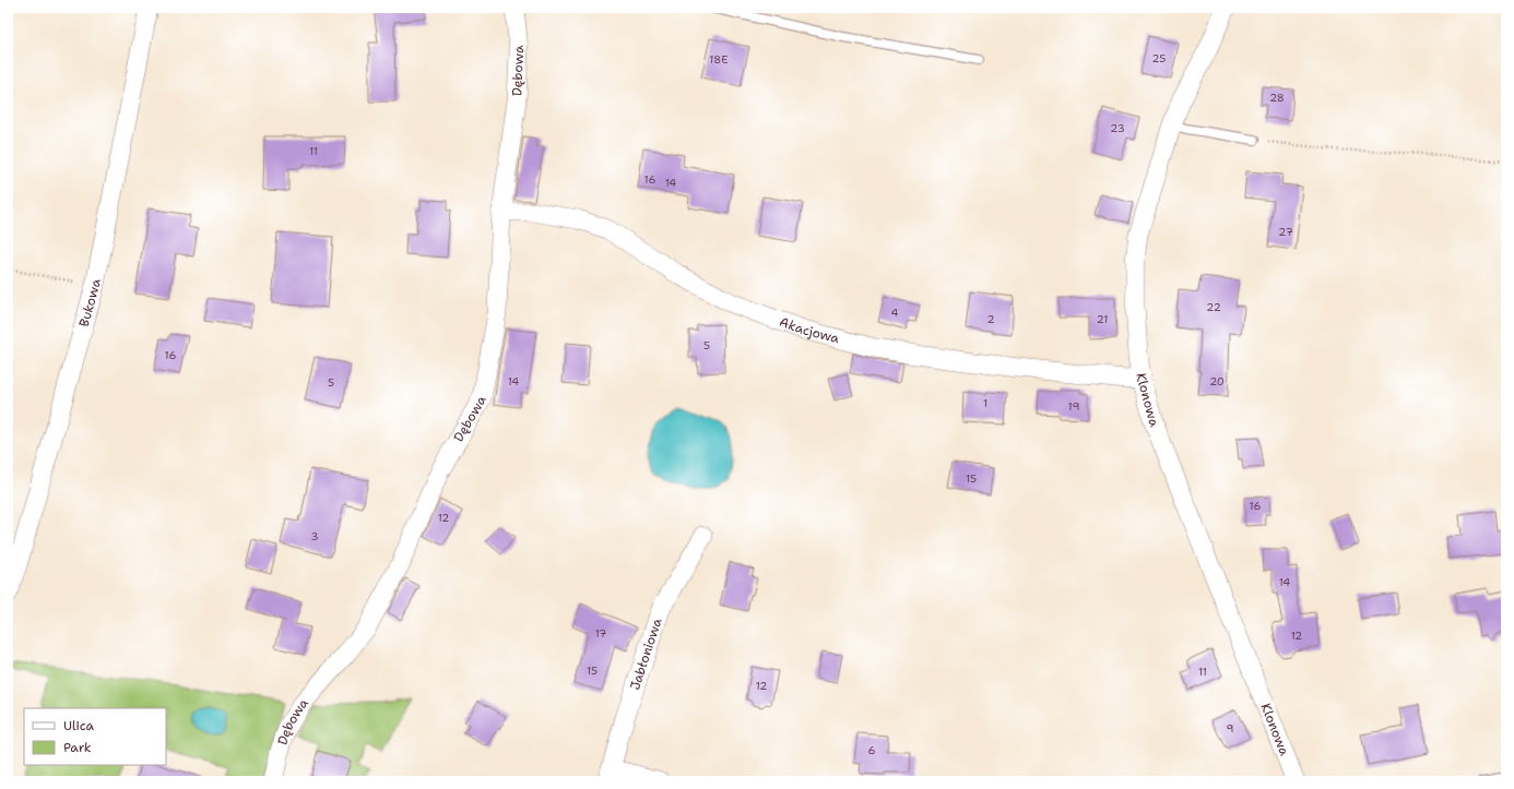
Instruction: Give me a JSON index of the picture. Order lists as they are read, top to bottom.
{
  "streets": {
    "street": [
      "Dębowa",
      "Bukowa",
      "Akacjowa",
      "Klonowa",
      "Jabłoniowa"
    ]
  },
  "crossings": [
    ["Dębowa", "Akacjowa"],
    ["Akacjowa", "Klonowa"]
  ],
  "house_numbers": [
    "25",
    "18E",
    "28",
    "23",
    "11",
    "16",
    "14",
    "27",
    "22",
    "4",
    "2",
    "21",
    "5",
    "16",
    "14",
    "20",
    "5",
    "1",
    "19",
    "15",
    "16",
    "12",
    "3",
    "14",
    "17",
    "12",
    "15",
    "11",
    "12",
    "9",
    "6"
  ],
  "legend": ["Ulica", "Park"]
}
